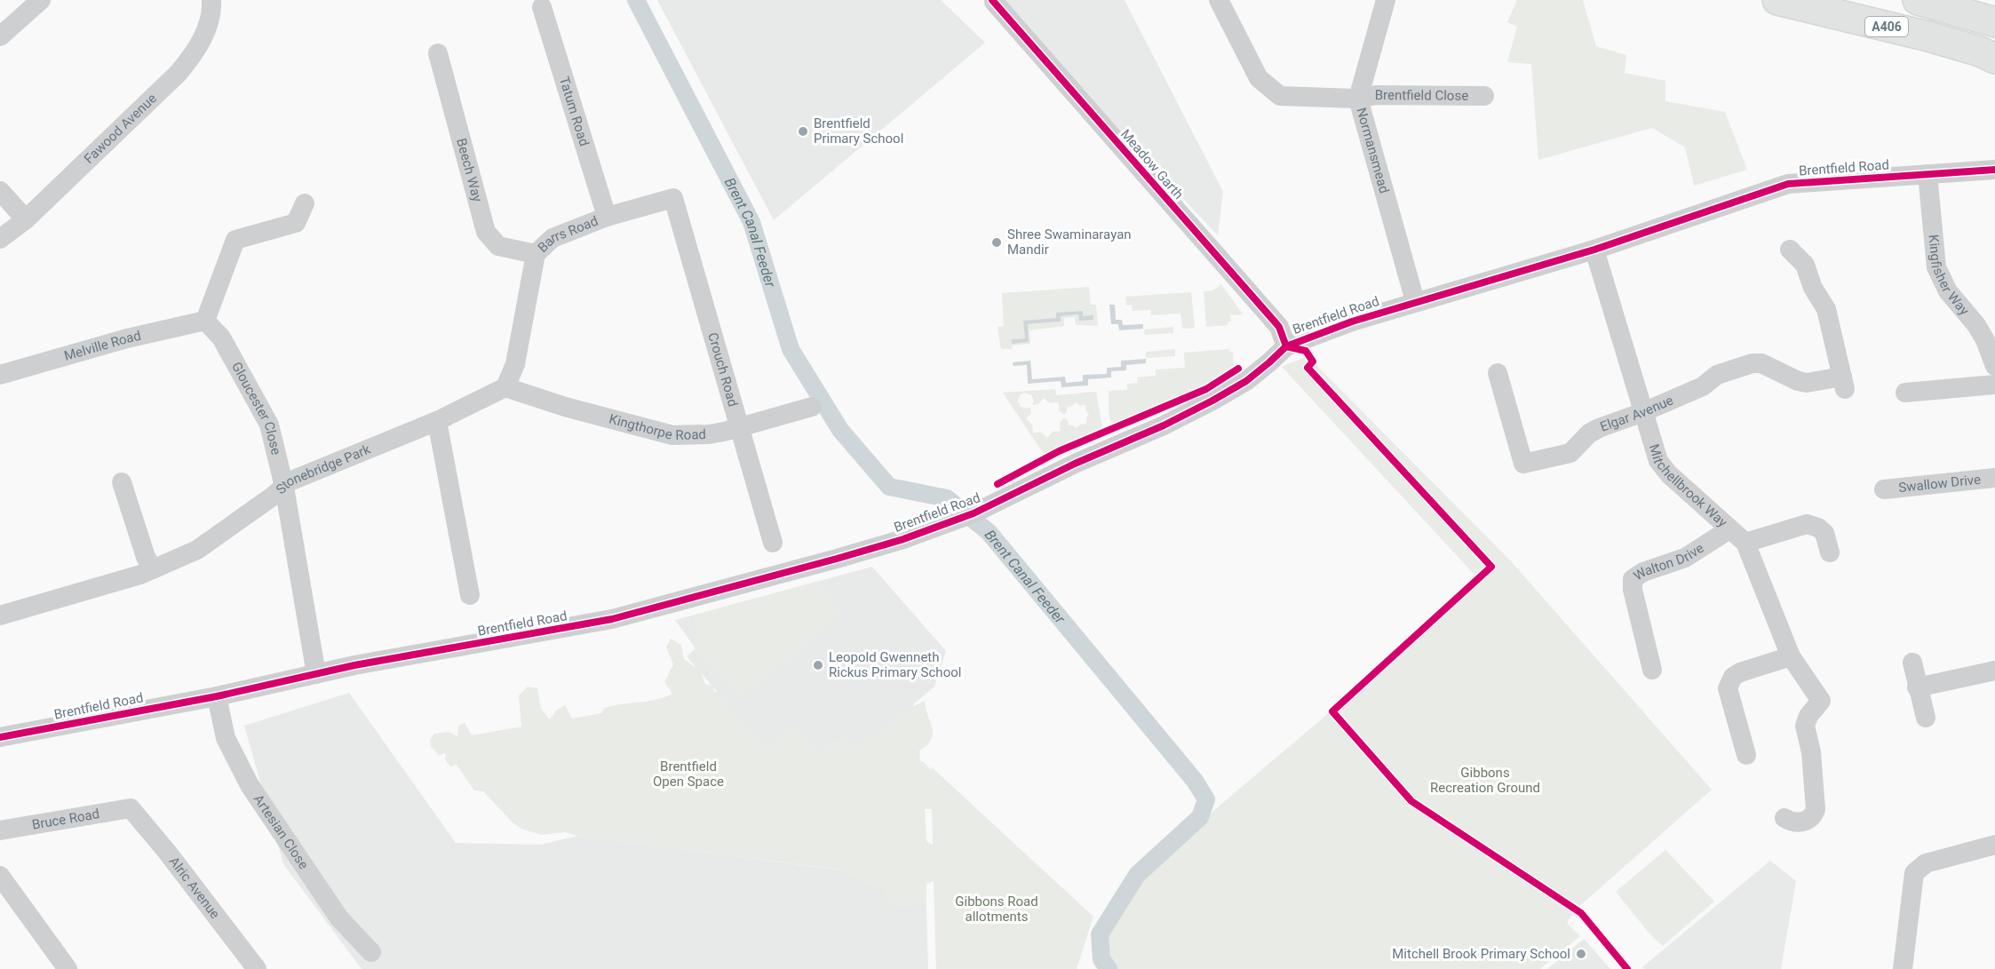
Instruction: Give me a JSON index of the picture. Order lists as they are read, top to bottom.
{
  "streets": {
    "highway": ["A406"],
    "street": [
      "Brentfield Close",
      "Tatum Road",
      "Fawood Avenue",
      "Normansmead",
      "Meadow Garth",
      "Brentfield Road",
      "Beech Way",
      "Barrs Road",
      "Kingfisher Way",
      "Melville Road",
      "Crouch Road",
      "Gloucester Close",
      "Elgar Avenue",
      "Kingthorpe Road",
      "Stonebridge Park",
      "Mitchellbrook Way",
      "Swallow Drive",
      "Walton Drive",
      "Bruce Road",
      "Artesian Close",
      "Alric Avenue"
    ]
  },
  "crossings": [
    ["Brentfield Close", "Normansmead"],
    ["Tatum Road", "Barrs Road"],
    ["Normansmead", "Brentfield Road"],
    ["Meadow Garth", "Brentfield Road"],
    ["Brentfield Road", "Kingfisher Way"],
    ["Brentfield Road", "Gloucester Close"],
    ["Brentfield Road", "Mitchellbrook Way"],
    ["Brentfield Road", "Artesian Close"],
    ["Beech Way", "Barrs Road"],
    ["Barrs Road", "Crouch Road"],
    ["Barrs Road", "Kingthorpe Road"],
    ["Barrs Road", "Stonebridge Park"],
    ["Melville Road", "Gloucester Close"],
    ["Crouch Road", "Kingthorpe Road"],
    ["Gloucester Close", "Stonebridge Park"],
    ["Elgar Avenue", "Mitchellbrook Way"],
    ["Kingthorpe Road", "Stonebridge Park"],
    ["Mitchellbrook Way", "Walton Drive"],
    ["Bruce Road", "Alric Avenue"]
  ],
  "water": ["Brent Canal Feeder"],
  "parks": ["Brentfield Open Space", "Gibbons Recreation Ground", "Gibbons Road allotments"],
  "places": [
    "Brentfield Primary School",
    "Shree Swaminarayan Mandir",
    "Leopold Gwenneth Rickus Primary School",
    "Mitchell Brook Primary School"
  ]
}
